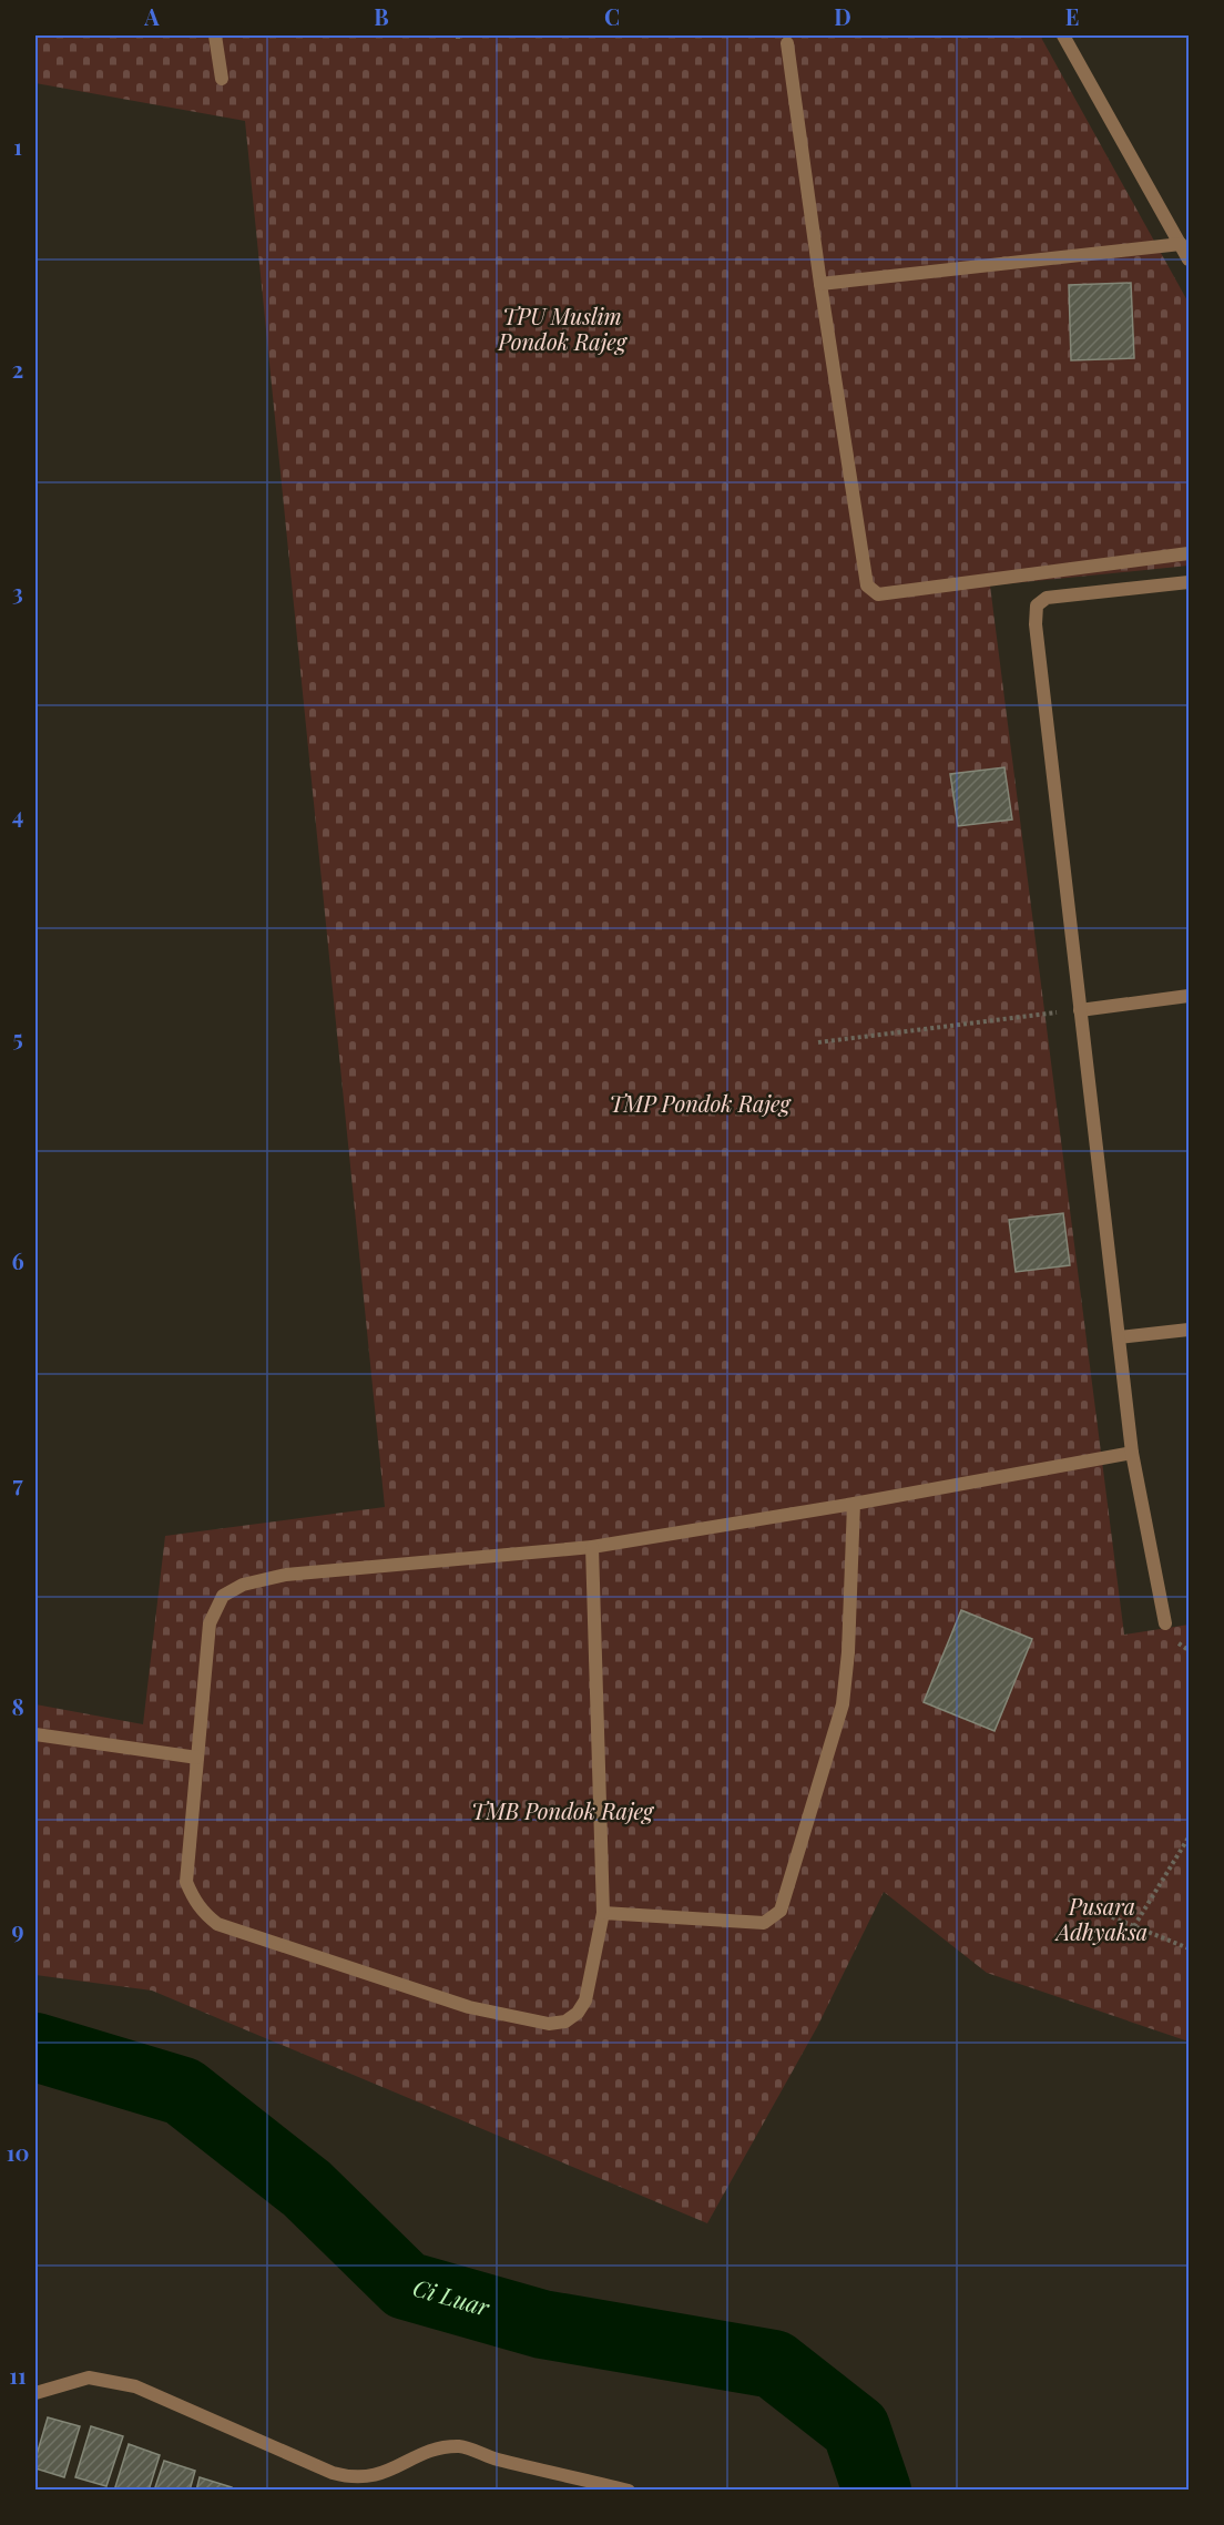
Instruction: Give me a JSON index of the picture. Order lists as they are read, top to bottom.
{
  "water": ["Ci Luar"],
  "parks": [
    "TPU Muslim Pondok Rajeg",
    "TMP Pondok Rajeg",
    "TMB Pondok Rajeg",
    "Pusara Adhyaksa"
  ],
  "grid": {
    "columns": [
      "A",
      "B",
      "C",
      "D",
      "E"
    ],
    "rows": [
      "1",
      "2",
      "3",
      "4",
      "5",
      "6",
      "7",
      "8",
      "9",
      "10",
      "11"
    ]
  }
}
